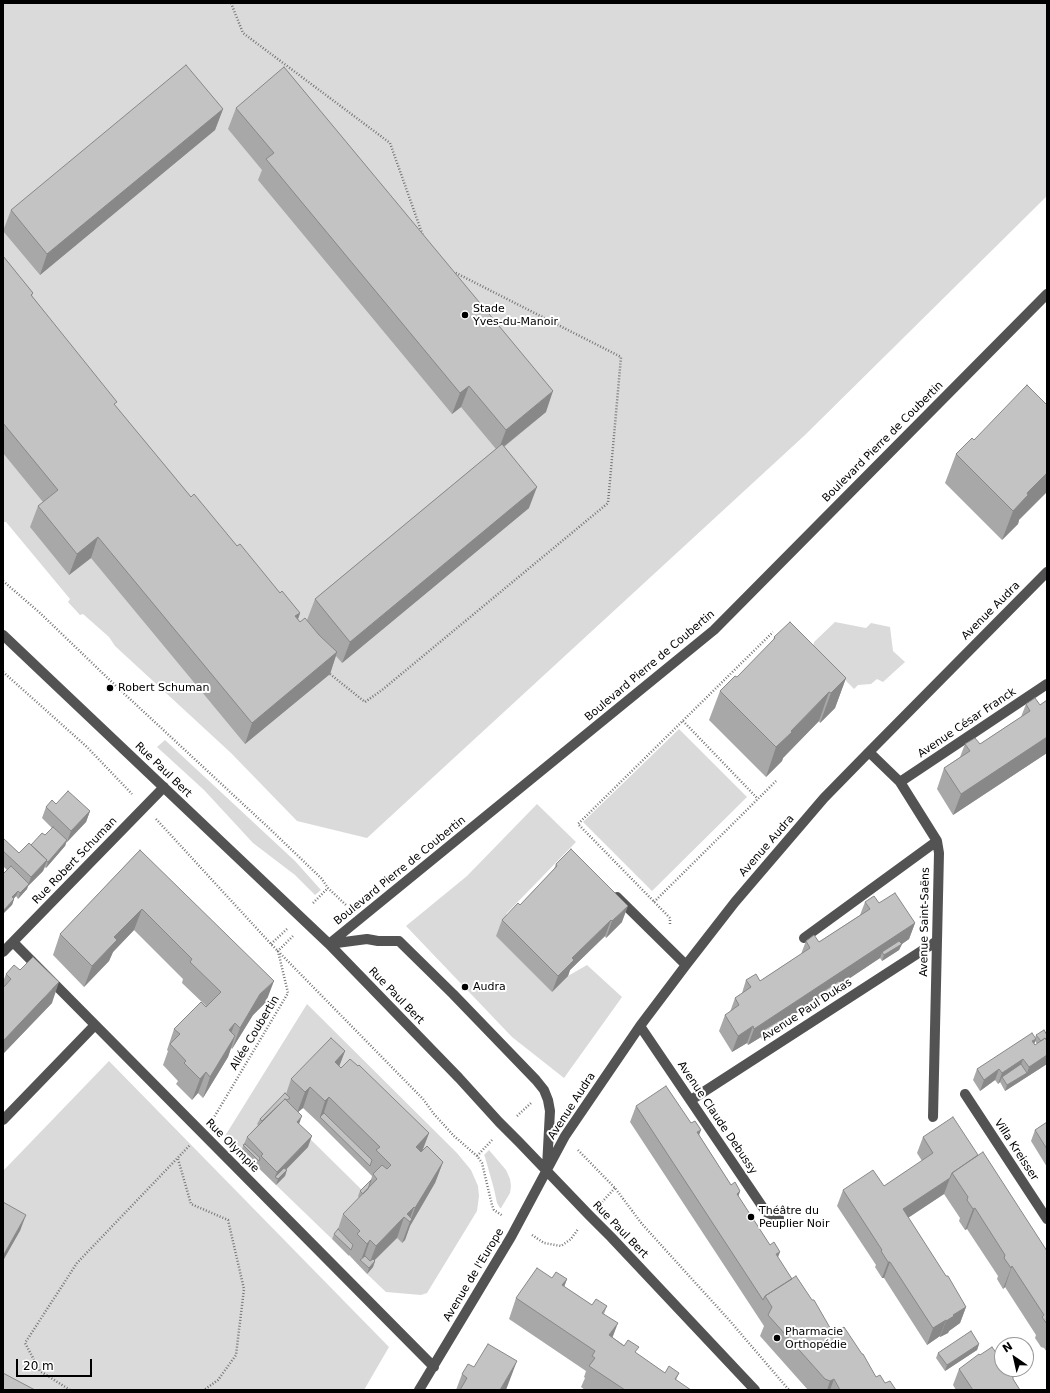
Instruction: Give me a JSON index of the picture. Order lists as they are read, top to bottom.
{
  "streets": {
    "street": [
      "Boulevard Pierre de Coubertin",
      "Avenue Audra",
      "Avenue César Franck",
      "Rue Paul Bert",
      "Rue Robert Schuman",
      "Avenue Saint-Saëns",
      "Avenue Paul Dukas",
      "Avenue Claude Debussy",
      "Rue Olympie",
      "Villa Kreisser",
      "Avenue de l'Europe"
    ],
    "path": ["Allée Coubertin"]
  },
  "crossings": [
    ["Boulevard Pierre de Coubertin", "Rue Paul Bert"],
    ["Avenue Audra", "Rue Paul Bert"],
    ["Avenue Audra", "Avenue Saint-Saëns"],
    ["Avenue Audra", "Avenue Claude Debussy"],
    ["Avenue Audra", "Avenue de l'Europe"],
    ["Avenue César Franck", "Avenue Saint-Saëns"],
    ["Rue Paul Bert", "Rue Robert Schuman"],
    ["Rue Paul Bert", "Avenue de l'Europe"],
    ["Rue Robert Schuman", "Rue Olympie"],
    ["Avenue Saint-Saëns", "Avenue Paul Dukas"],
    ["Avenue Paul Dukas", "Avenue Claude Debussy"],
    ["Allée Coubertin", "Rue Olympie"],
    ["Rue Olympie", "Avenue de l'Europe"]
  ],
  "places": [
    "Stade Yves-du-Manoir",
    "Robert Schuman",
    "Audra",
    "Théâtre du Peuplier Noir",
    "Pharmacie Orthopédie"
  ],
  "scale_bar": "20 m",
  "north": "top left"
}
